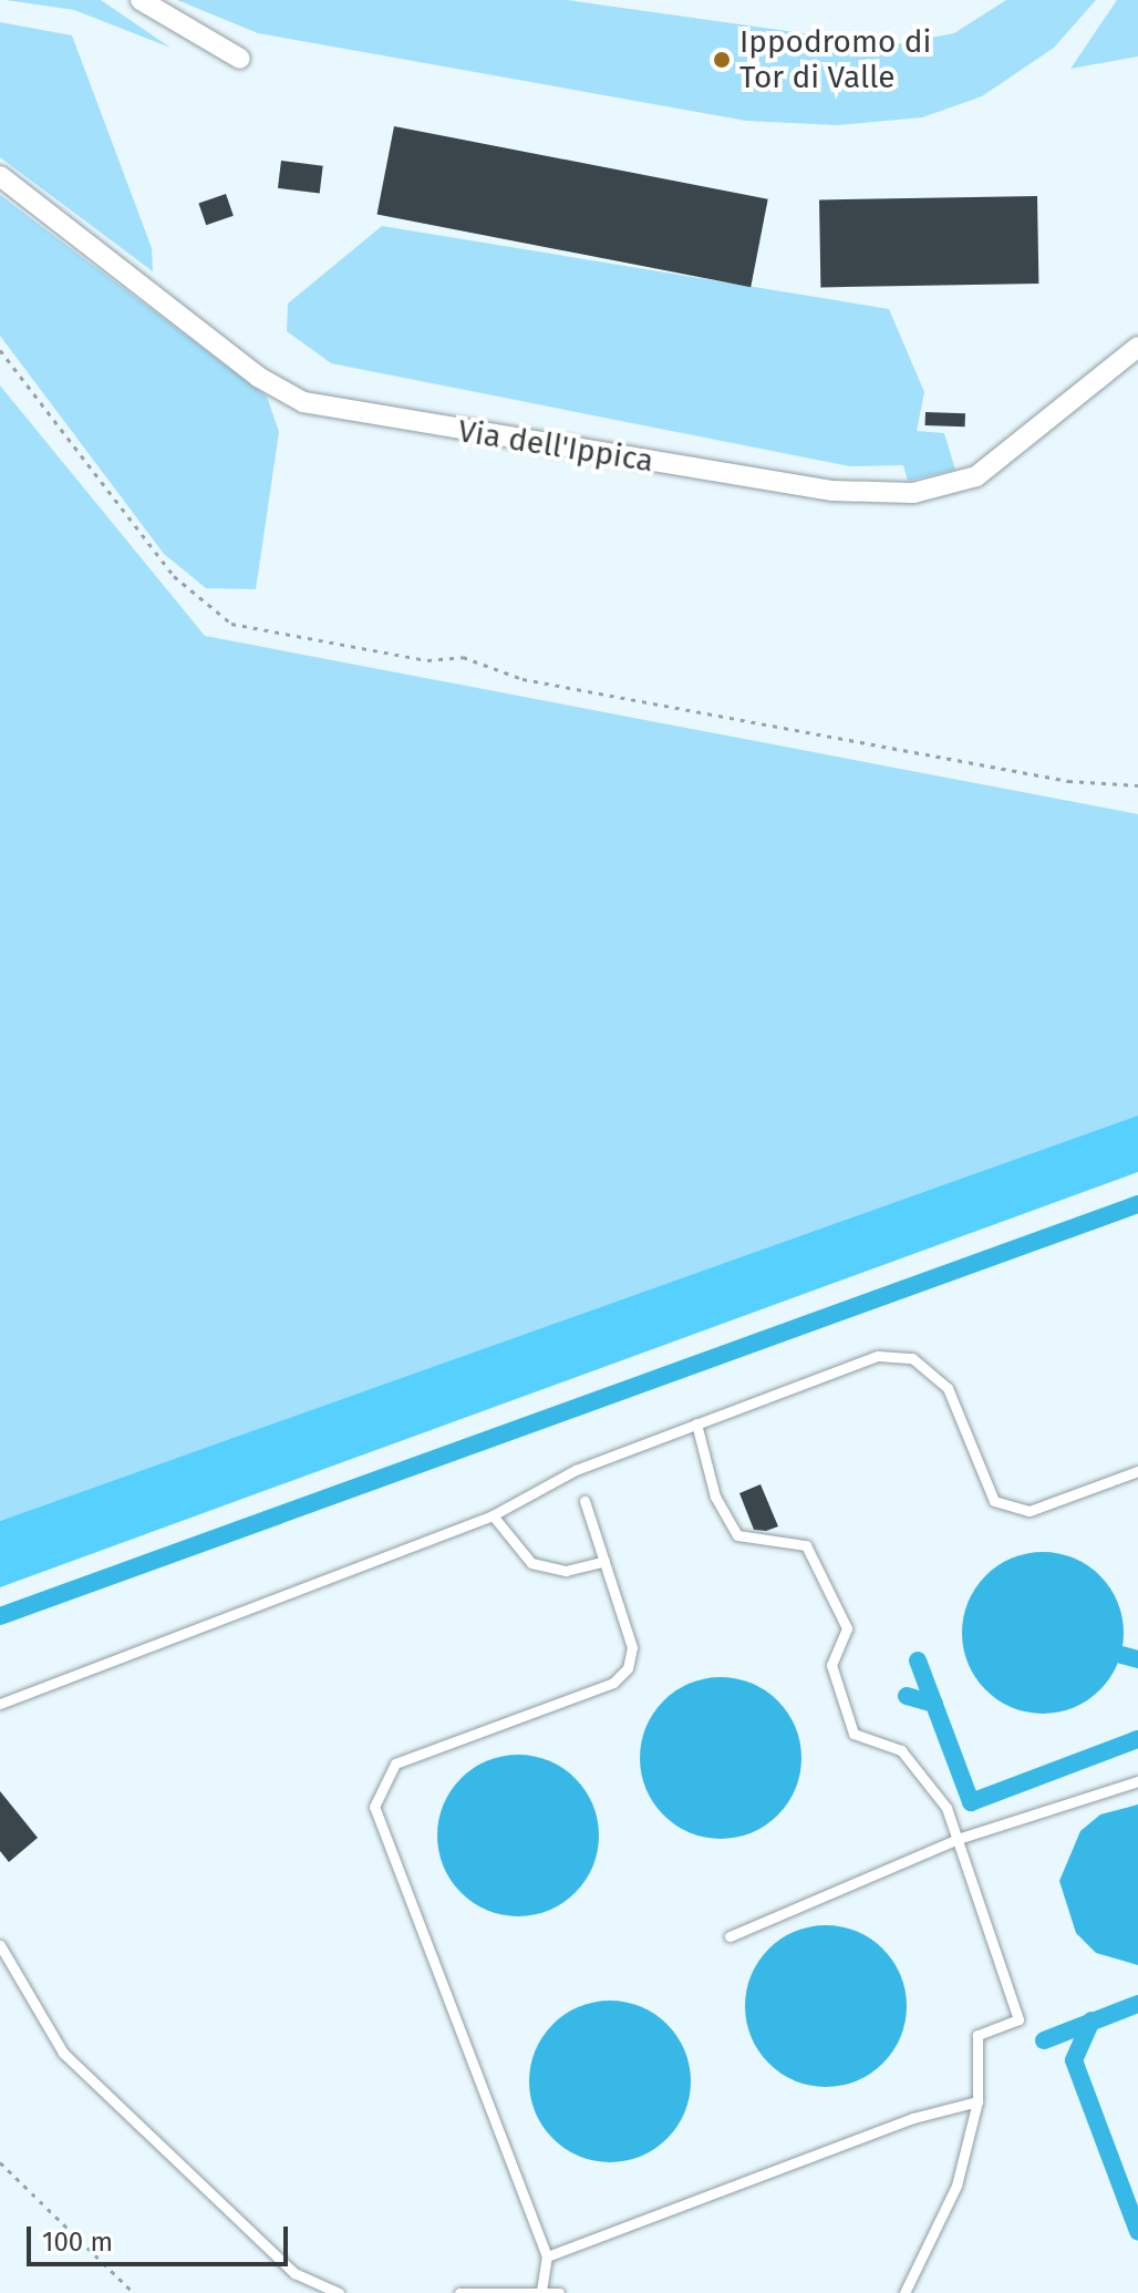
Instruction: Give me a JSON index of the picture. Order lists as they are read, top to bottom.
{
  "streets": {
    "street": ["Via dell'Ippica"]
  },
  "places": ["Ippodromo di Tor di Valle"],
  "scale_bar": "100 m"
}
